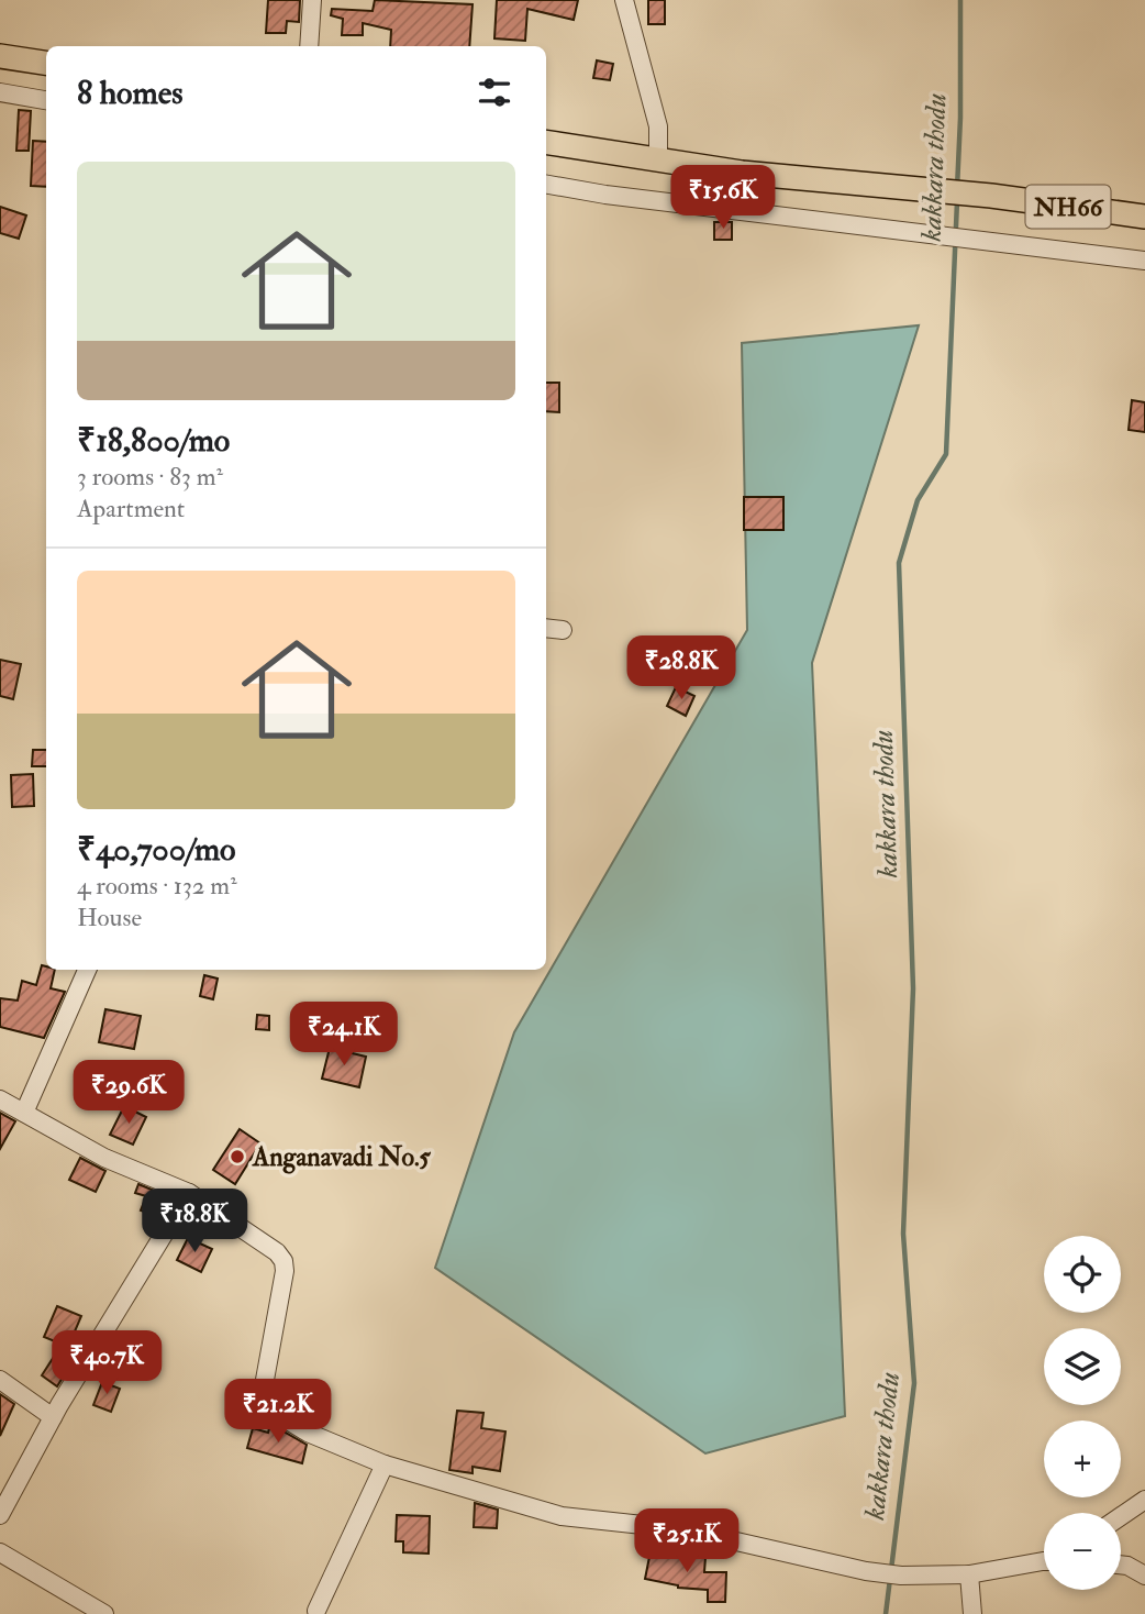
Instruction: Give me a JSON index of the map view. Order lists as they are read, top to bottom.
{
  "streets": {
    "highway": ["NH66"]
  },
  "water": ["kakkara thodu"],
  "places": ["Anganavadi No.5"],
  "page": {
    "heading": "8 homes",
    "list": [
      {
        "name": "₹18,800/mo",
        "note": "3 rooms · 83 m² · Apartment"
      },
      {
        "name": "₹40,700/mo",
        "note": "4 rooms · 132 m² · House"
      }
    ],
    "price": [
      "₹15.6K",
      "₹28.8K",
      "₹24.1K",
      "₹29.6K",
      "₹18.8K",
      "₹40.7K",
      "₹21.2K",
      "₹25.1K"
    ],
    "map_buttons": ["+", "−"]
  }
}
